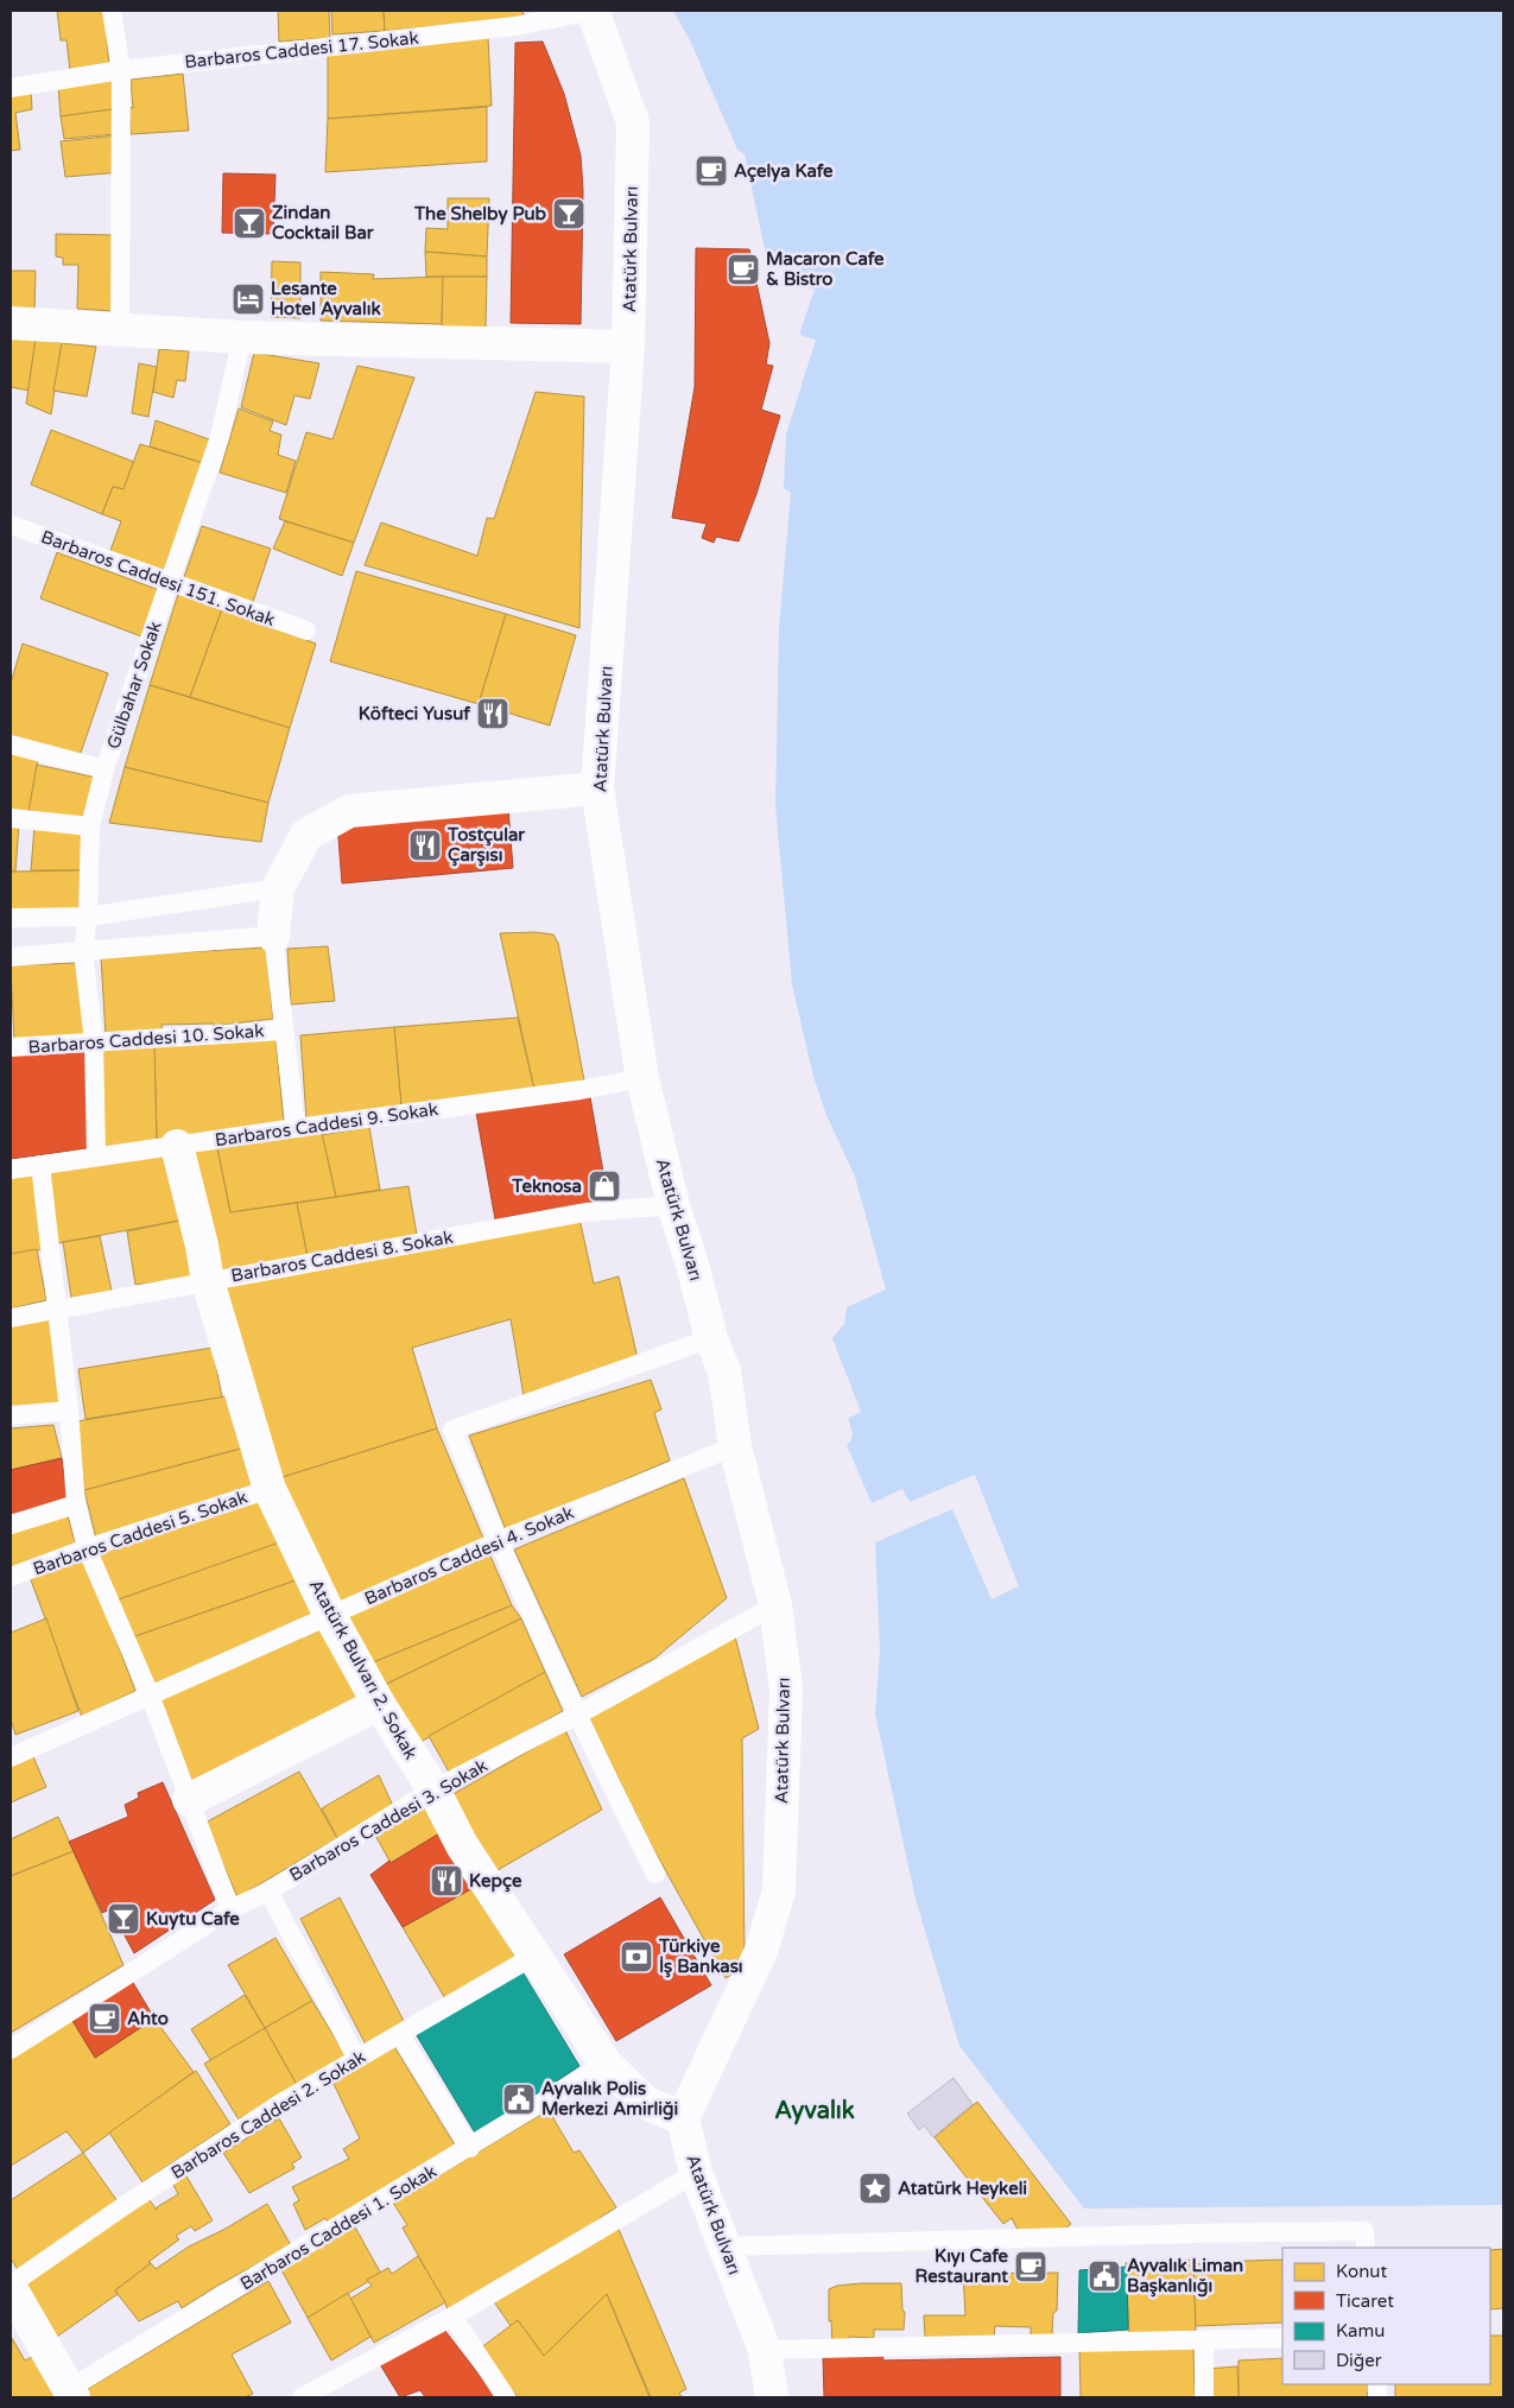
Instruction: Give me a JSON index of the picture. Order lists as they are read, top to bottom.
{
  "streets": {
    "street": ["Atatürk Bulvarı", "Atatürk Bulvarı 2. Sokak"],
    "lane": [
      "Barbaros Caddesi 17. Sokak",
      "Barbaros Caddesi 151. Sokak",
      "Gülbahar Sokak",
      "Barbaros Caddesi 10. Sokak",
      "Barbaros Caddesi 9. Sokak",
      "Barbaros Caddesi 8. Sokak",
      "Barbaros Caddesi 5. Sokak",
      "Barbaros Caddesi 4. Sokak",
      "Barbaros Caddesi 3. Sokak",
      "Barbaros Caddesi 2. Sokak",
      "Barbaros Caddesi 1. Sokak"
    ]
  },
  "crossings": [
    ["Barbaros Caddesi 17. Sokak", "Atatürk Bulvarı"],
    ["Atatürk Bulvarı", "Barbaros Caddesi 9. Sokak"],
    ["Atatürk Bulvarı", "Barbaros Caddesi 8. Sokak"],
    ["Atatürk Bulvarı", "Barbaros Caddesi 4. Sokak"],
    ["Atatürk Bulvarı", "Atatürk Bulvarı 2. Sokak"],
    ["Atatürk Bulvarı", "Barbaros Caddesi 3. Sokak"],
    ["Barbaros Caddesi 151. Sokak", "Gülbahar Sokak"],
    ["Gülbahar Sokak", "Barbaros Caddesi 10. Sokak"],
    ["Gülbahar Sokak", "Barbaros Caddesi 9. Sokak"],
    ["Barbaros Caddesi 9. Sokak", "Atatürk Bulvarı 2. Sokak"],
    ["Barbaros Caddesi 8. Sokak", "Atatürk Bulvarı 2. Sokak"],
    ["Barbaros Caddesi 5. Sokak", "Atatürk Bulvarı 2. Sokak"],
    ["Barbaros Caddesi 4. Sokak", "Atatürk Bulvarı 2. Sokak"],
    ["Atatürk Bulvarı 2. Sokak", "Barbaros Caddesi 3. Sokak"],
    ["Atatürk Bulvarı 2. Sokak", "Barbaros Caddesi 2. Sokak"],
    ["Atatürk Bulvarı 2. Sokak", "Barbaros Caddesi 1. Sokak"]
  ],
  "districts": ["Ayvalık"],
  "places": {
    "cafe": [
      "Açelya Kafe",
      "Macaron Cafe & Bistro",
      "Ahto",
      "Kıyı Cafe Restaurant"
    ],
    "bar": ["The Shelby Pub", "Zindan Cocktail Bar", "Kuytu Cafe"],
    "hotel": ["Lesante Hotel Ayvalık"],
    "restaurant": ["Köfteci Yusuf", "Tostçular Çarşısı", "Kepçe"],
    "shop": ["Teknosa"],
    "bank": ["Türkiye İş Bankası"],
    "public building": ["Ayvalık Polis Merkezi Amirliği", "Ayvalık Liman Başkanlığı"],
    "place": ["Atatürk Heykeli"]
  },
  "legend": [
    "Konut",
    "Ticaret",
    "Kamu",
    "Diğer"
  ]
}
